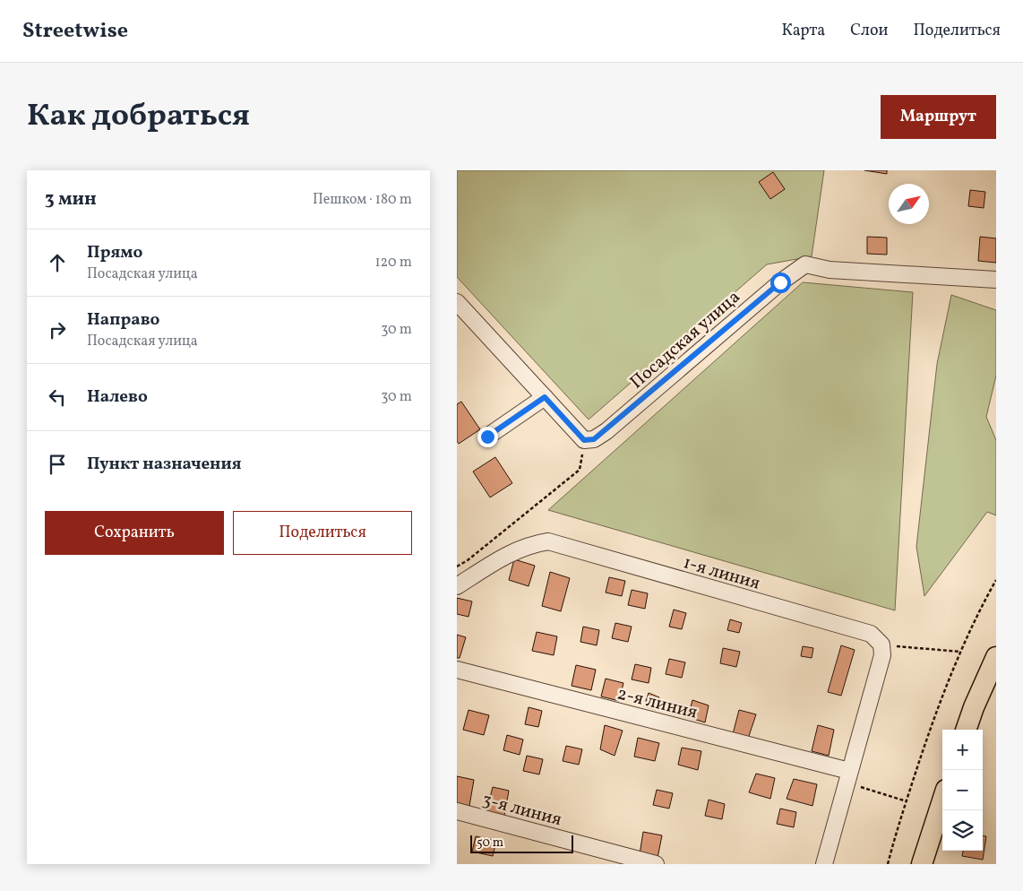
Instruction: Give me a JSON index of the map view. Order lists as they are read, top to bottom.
{
  "streets": {
    "street": [
      "Посадская улица",
      "1-я линия",
      "2-я линия",
      "3-я линия"
    ]
  },
  "scale_bar": "50 m",
  "north": "top right",
  "page": {
    "header": "Streetwise",
    "nav": ["Карта", "Слои", "Поделиться"],
    "title": "Как добраться",
    "buttons": [
      "Маршрут",
      ["Сохранить", "Поделиться"]
    ],
    "heading": ["3 мин", "Пешком · 180 m"],
    "list": [
      ["Прямо", "Посадская улица", "120 m"],
      ["Направо", "Посадская улица", "30 m"],
      ["Налево", "30 m"],
      "Пункт назначения"
    ],
    "map_buttons": ["+", "−"],
    "scale": "50 m"
  }
}
